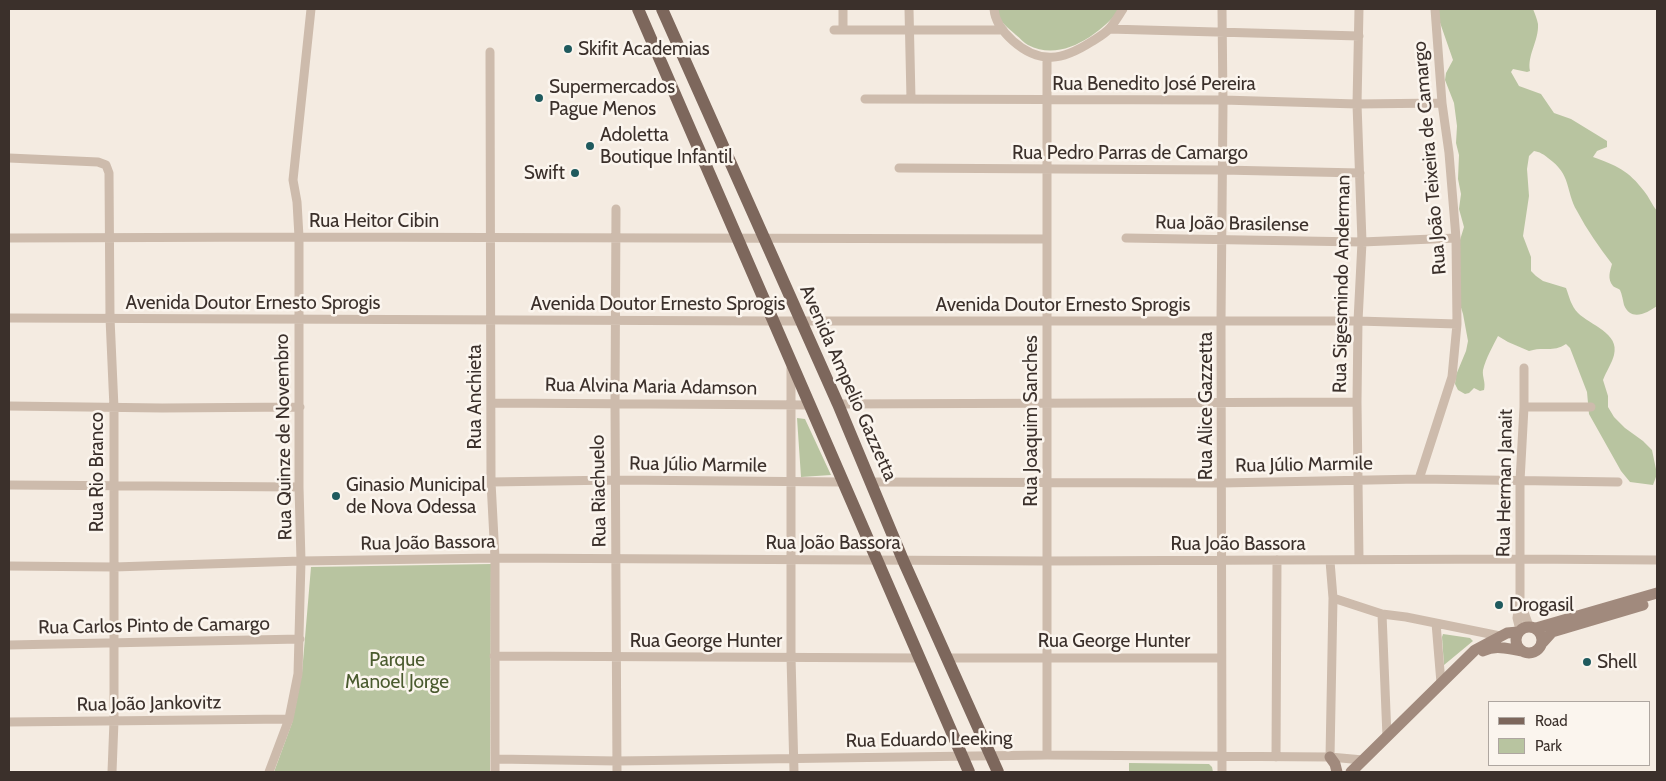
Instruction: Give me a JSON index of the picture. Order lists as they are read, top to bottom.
{
  "streets": {
    "main road": ["Avenida Ampelio Gazzetta"],
    "street": [
      "Rua Benedito José Pereira",
      "Rua Pedro Parras de Camargo",
      "Rua João Teixeira de Camargo",
      "Rua Heitor Cibin",
      "Rua João Brasilense",
      "Rua Sigesmindo Anderman",
      "Avenida Doutor Ernesto Sprogis",
      "Rua Alvina Maria Adamson",
      "Rua Anchieta",
      "Rua Alice Gazzetta",
      "Rua Joaquim Sanches",
      "Rua Quinze de Novembro",
      "Rua Júlio Marmile",
      "Rua Rio Branco",
      "Rua Herman Janait",
      "Rua Riachuelo",
      "Rua João Bassora",
      "Rua Carlos Pinto de Camargo",
      "Rua George Hunter",
      "Rua João Jankovitz",
      "Rua Eduardo Leeking"
    ]
  },
  "crossings": [
    ["Rua Benedito José Pereira", "Rua João Teixeira de Camargo"],
    ["Rua Benedito José Pereira", "Rua Sigesmindo Anderman"],
    ["Rua Benedito José Pereira", "Rua Alice Gazzetta"],
    ["Rua Benedito José Pereira", "Rua Joaquim Sanches"],
    ["Rua Pedro Parras de Camargo", "Rua Sigesmindo Anderman"],
    ["Rua Pedro Parras de Camargo", "Rua Alice Gazzetta"],
    ["Rua Pedro Parras de Camargo", "Rua Joaquim Sanches"],
    ["Rua João Teixeira de Camargo", "Rua João Brasilense"],
    ["Rua João Teixeira de Camargo", "Avenida Doutor Ernesto Sprogis"],
    ["Rua João Teixeira de Camargo", "Rua Júlio Marmile"],
    ["Rua Heitor Cibin", "Avenida Ampelio Gazzetta"],
    ["Rua Heitor Cibin", "Rua Anchieta"],
    ["Rua Heitor Cibin", "Rua Quinze de Novembro"],
    ["Rua Heitor Cibin", "Rua Rio Branco"],
    ["Rua Heitor Cibin", "Rua Riachuelo"],
    ["Rua João Brasilense", "Rua Sigesmindo Anderman"],
    ["Rua João Brasilense", "Rua Alice Gazzetta"],
    ["Rua Sigesmindo Anderman", "Avenida Doutor Ernesto Sprogis"],
    ["Rua Sigesmindo Anderman", "Rua Júlio Marmile"],
    ["Rua Sigesmindo Anderman", "Rua João Bassora"],
    ["Avenida Doutor Ernesto Sprogis", "Avenida Ampelio Gazzetta"],
    ["Avenida Doutor Ernesto Sprogis", "Rua Anchieta"],
    ["Avenida Doutor Ernesto Sprogis", "Rua Alice Gazzetta"],
    ["Avenida Doutor Ernesto Sprogis", "Rua Joaquim Sanches"],
    ["Avenida Doutor Ernesto Sprogis", "Rua Quinze de Novembro"],
    ["Avenida Doutor Ernesto Sprogis", "Rua Rio Branco"],
    ["Avenida Doutor Ernesto Sprogis", "Rua Riachuelo"],
    ["Avenida Ampelio Gazzetta", "Rua Júlio Marmile"],
    ["Avenida Ampelio Gazzetta", "Rua João Bassora"],
    ["Avenida Ampelio Gazzetta", "Rua George Hunter"],
    ["Avenida Ampelio Gazzetta", "Rua Eduardo Leeking"],
    ["Rua Alvina Maria Adamson", "Rua Anchieta"],
    ["Rua Alvina Maria Adamson", "Rua Riachuelo"],
    ["Rua Anchieta", "Rua Júlio Marmile"],
    ["Rua Anchieta", "Rua João Bassora"],
    ["Rua Anchieta", "Rua George Hunter"],
    ["Rua Anchieta", "Rua Eduardo Leeking"],
    ["Rua Alice Gazzetta", "Rua Júlio Marmile"],
    ["Rua Alice Gazzetta", "Rua João Bassora"],
    ["Rua Alice Gazzetta", "Rua George Hunter"],
    ["Rua Alice Gazzetta", "Rua Eduardo Leeking"],
    ["Rua Joaquim Sanches", "Rua Júlio Marmile"],
    ["Rua Joaquim Sanches", "Rua João Bassora"],
    ["Rua Joaquim Sanches", "Rua George Hunter"],
    ["Rua Joaquim Sanches", "Rua Eduardo Leeking"],
    ["Rua Quinze de Novembro", "Rua João Bassora"],
    ["Rua Quinze de Novembro", "Rua Carlos Pinto de Camargo"],
    ["Rua Quinze de Novembro", "Rua João Jankovitz"],
    ["Rua Júlio Marmile", "Rua Herman Janait"],
    ["Rua Júlio Marmile", "Rua Riachuelo"],
    ["Rua Rio Branco", "Rua João Bassora"],
    ["Rua Rio Branco", "Rua Carlos Pinto de Camargo"],
    ["Rua Rio Branco", "Rua João Jankovitz"],
    ["Rua Herman Janait", "Rua João Bassora"],
    ["Rua Riachuelo", "Rua João Bassora"],
    ["Rua Riachuelo", "Rua George Hunter"],
    ["Rua Riachuelo", "Rua Eduardo Leeking"]
  ],
  "parks": ["Parque Manoel Jorge"],
  "places": [
    "Skifit Academias",
    "Supermercados Pague Menos",
    "Adoletta Boutique Infantil",
    "Swift",
    "Ginasio Municipal de Nova Odessa",
    "Drogasil",
    "Shell"
  ],
  "legend": ["Road", "Park"]
}
